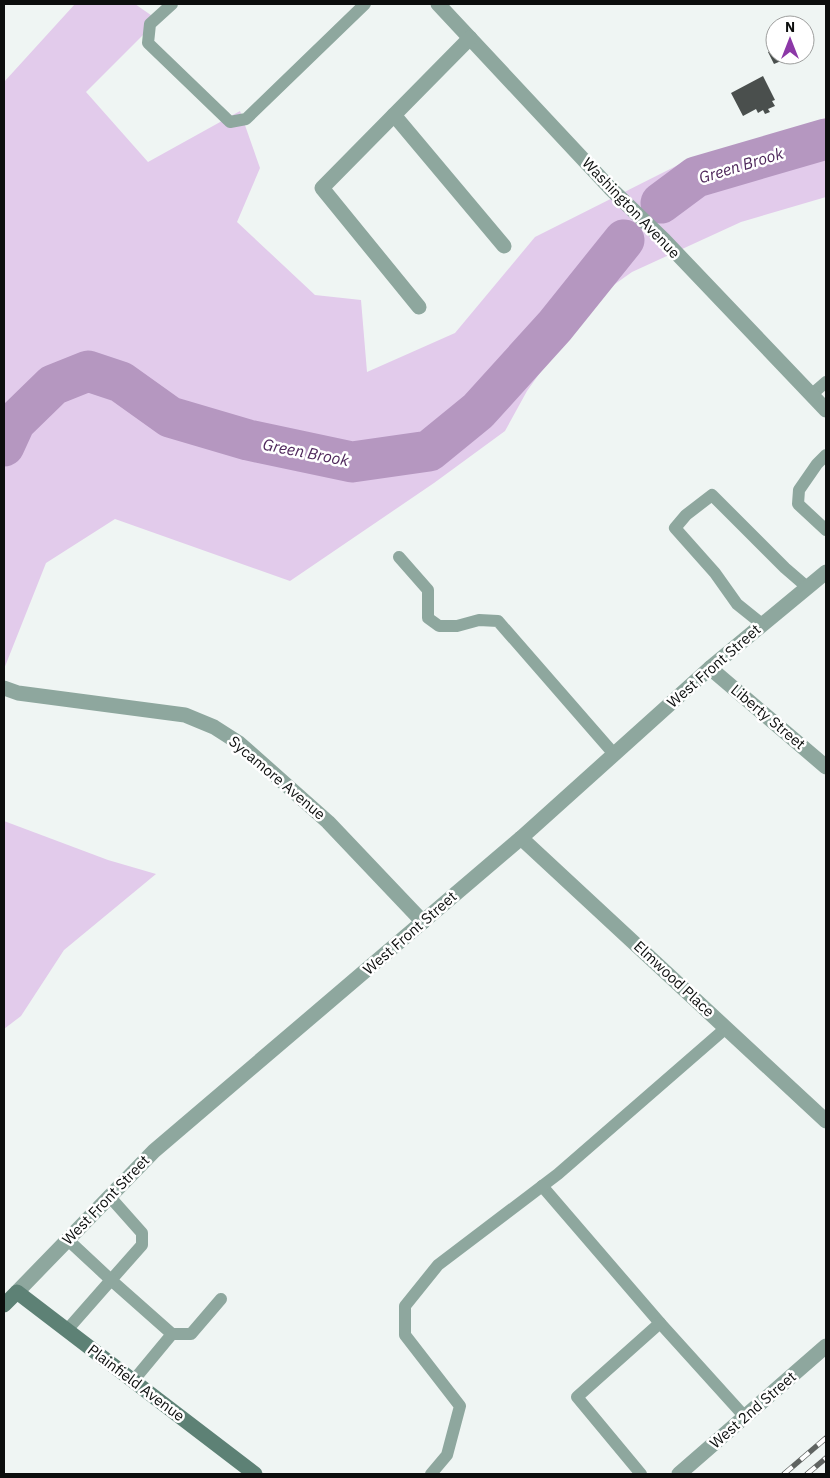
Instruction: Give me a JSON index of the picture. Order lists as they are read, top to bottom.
{
  "streets": {
    "main road": ["West Front Street", "Plainfield Avenue"],
    "street": [
      "Washington Avenue",
      "Liberty Street",
      "Sycamore Avenue",
      "Elmwood Place",
      "West 2nd Street"
    ]
  },
  "crossings": [
    ["West Front Street", "Liberty Street"],
    ["West Front Street", "Sycamore Avenue"],
    ["West Front Street", "Elmwood Place"],
    ["West Front Street", "Plainfield Avenue"]
  ],
  "water": ["Green Brook"],
  "north": "top"
}
